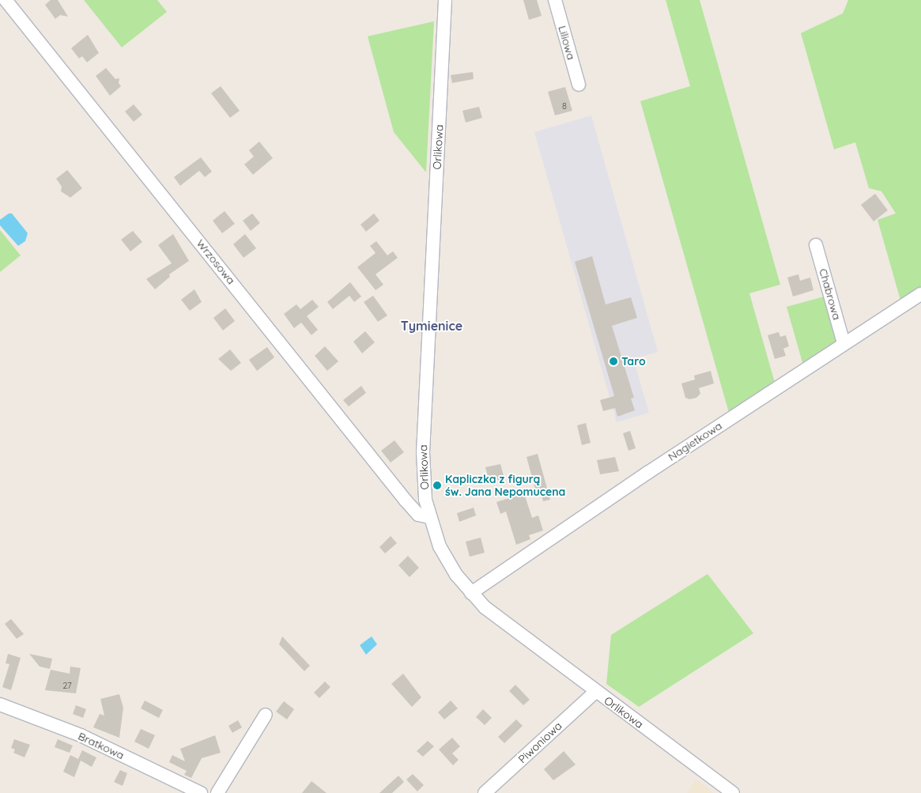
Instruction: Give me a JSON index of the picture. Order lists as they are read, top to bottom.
{
  "streets": {
    "street": [
      "Liliowa",
      "Orlikowa",
      "Wrzosowa",
      "Chabrowa",
      "Nagietkowa",
      "Piwoniowa",
      "Bratkowa"
    ]
  },
  "crossings": [
    ["Orlikowa", "Wrzosowa"],
    ["Orlikowa", "Nagietkowa"],
    ["Orlikowa", "Piwoniowa"],
    ["Chabrowa", "Nagietkowa"]
  ],
  "districts": ["Tymienice"],
  "places": ["Taro", "Kapliczka z figurą św. Jana Nepomucena"],
  "house_numbers": ["8", "27"]
}
